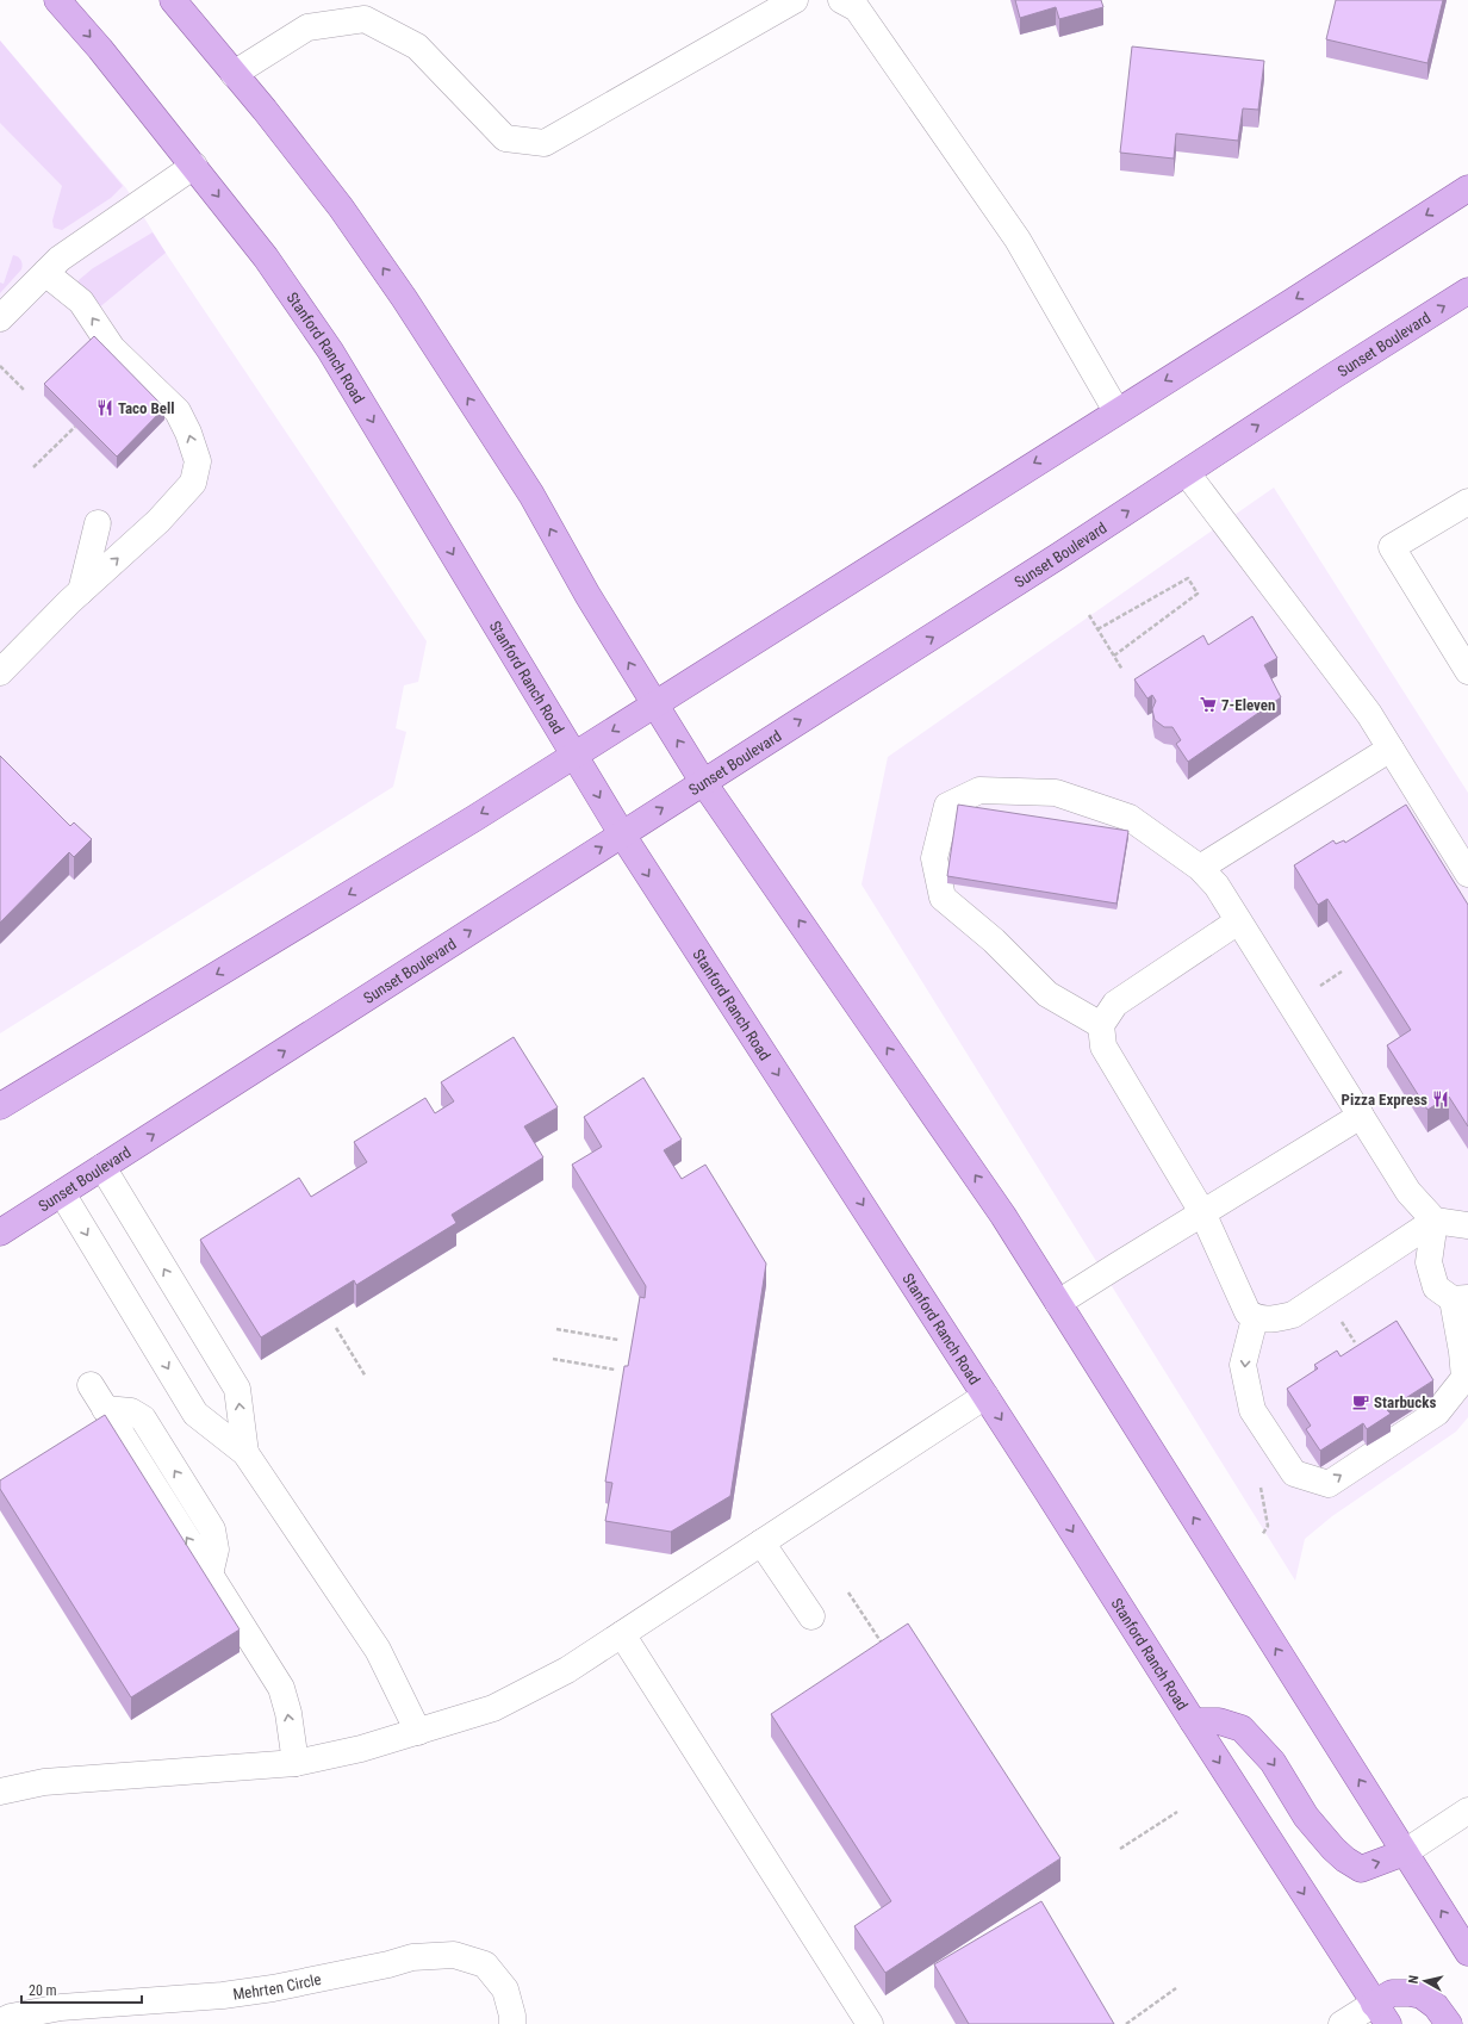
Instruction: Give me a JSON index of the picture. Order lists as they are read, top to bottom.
{
  "streets": {
    "main road": ["Sunset Boulevard", "Stanford Ranch Road"],
    "street": ["Mehrten Circle"]
  },
  "crossings": [
    ["Sunset Boulevard", "Stanford Ranch Road"]
  ],
  "places": {
    "restaurant": ["Taco Bell", "Pizza Express"],
    "supermarket": ["7-Eleven"],
    "cafe": ["Starbucks"]
  },
  "scale_bar": "20 m",
  "north": "left"
}
